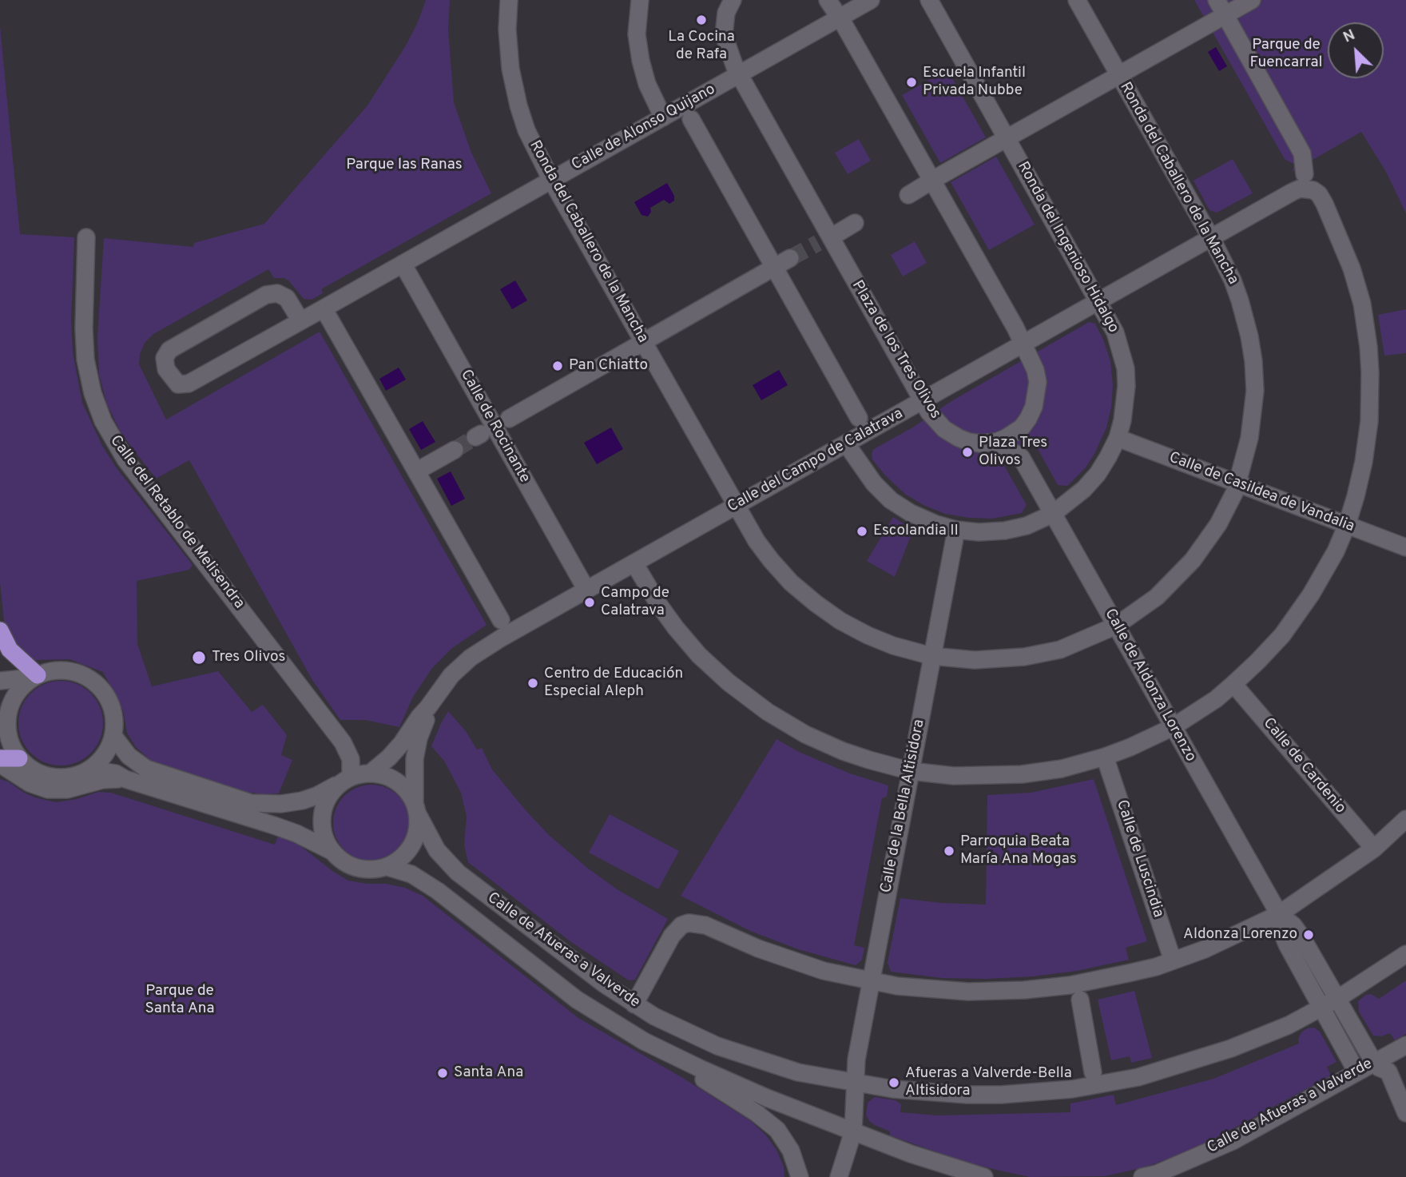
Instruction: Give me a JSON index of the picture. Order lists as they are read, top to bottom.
{
  "streets": {
    "street": [
      "Calle de Alonso Quijano",
      "Ronda del Caballero de la Mancha",
      "Ronda del Ingenioso Hidalgo",
      "Plaza de los Tres Olivos",
      "Calle de Rocinante",
      "Calle del Campo de Calatrava",
      "Calle de Casildea de Vandalia",
      "Calle del Retablo de Melisendra",
      "Calle de Aldonza Lorenzo",
      "Calle de Cardenio",
      "Calle de la Bella Altisidora",
      "Calle de Luscindia",
      "Calle de Afueras a Valverde"
    ]
  },
  "crossings": [
    ["Calle de Alonso Quijano", "Ronda del Caballero de la Mancha"],
    ["Calle de Alonso Quijano", "Plaza de los Tres Olivos"],
    ["Calle de Alonso Quijano", "Calle de Rocinante"],
    ["Ronda del Caballero de la Mancha", "Calle del Campo de Calatrava"],
    ["Ronda del Caballero de la Mancha", "Calle de Casildea de Vandalia"],
    ["Ronda del Caballero de la Mancha", "Calle de Aldonza Lorenzo"],
    ["Ronda del Caballero de la Mancha", "Calle de la Bella Altisidora"],
    ["Ronda del Ingenioso Hidalgo", "Calle del Campo de Calatrava"],
    ["Ronda del Ingenioso Hidalgo", "Calle de Casildea de Vandalia"],
    ["Ronda del Ingenioso Hidalgo", "Calle de Aldonza Lorenzo"],
    ["Ronda del Ingenioso Hidalgo", "Calle de la Bella Altisidora"],
    ["Plaza de los Tres Olivos", "Calle del Campo de Calatrava"],
    ["Plaza de los Tres Olivos", "Calle de Aldonza Lorenzo"],
    ["Calle de Rocinante", "Calle del Campo de Calatrava"],
    ["Calle del Campo de Calatrava", "Calle del Retablo de Melisendra"],
    ["Calle del Campo de Calatrava", "Calle de Afueras a Valverde"],
    ["Calle del Retablo de Melisendra", "Calle de Afueras a Valverde"],
    ["Calle de Aldonza Lorenzo", "Calle de Afueras a Valverde"],
    ["Calle de la Bella Altisidora", "Calle de Afueras a Valverde"]
  ],
  "parks": ["Parque de Fuencarral", "Parque las Ranas", "Parque de Santa Ana"],
  "places": [
    "La Cocina de Rafa",
    "Escuela Infantil Privada Nubbe",
    "Pan Chiatto",
    "Plaza Tres Olivos",
    "Escolandia II",
    "Campo de Calatrava",
    "Tres Olivos",
    "Centro de Educación Especial Aleph",
    "Parroquia Beata María Ana Mogas",
    "Aldonza Lorenzo",
    "Santa Ana",
    "Afueras a Valverde-Bella Altisidora"
  ],
  "north": "top left"
}
